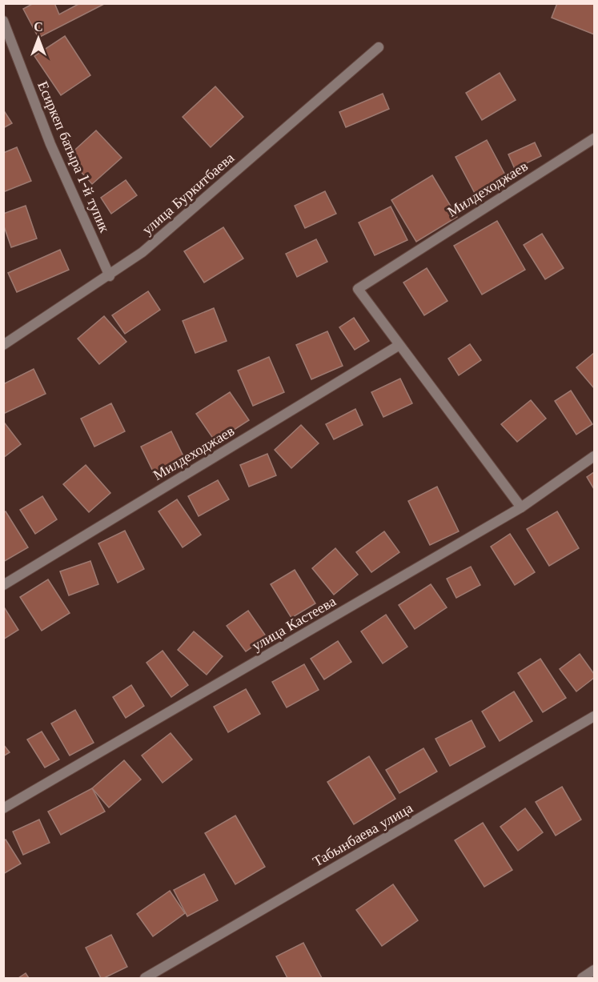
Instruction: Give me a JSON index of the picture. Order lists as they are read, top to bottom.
{
  "streets": {
    "street": [
      "Есиркеп батыра 1-й тупик",
      "Милдеходжаев",
      "улица Буркитбаева",
      "улица Кастеева",
      "Табынбаева улица"
    ]
  },
  "crossings": [
    ["Есиркеп батыра 1-й тупик", "улица Буркитбаева"],
    ["Милдеходжаев", "улица Кастеева"]
  ],
  "north": "top"
}
